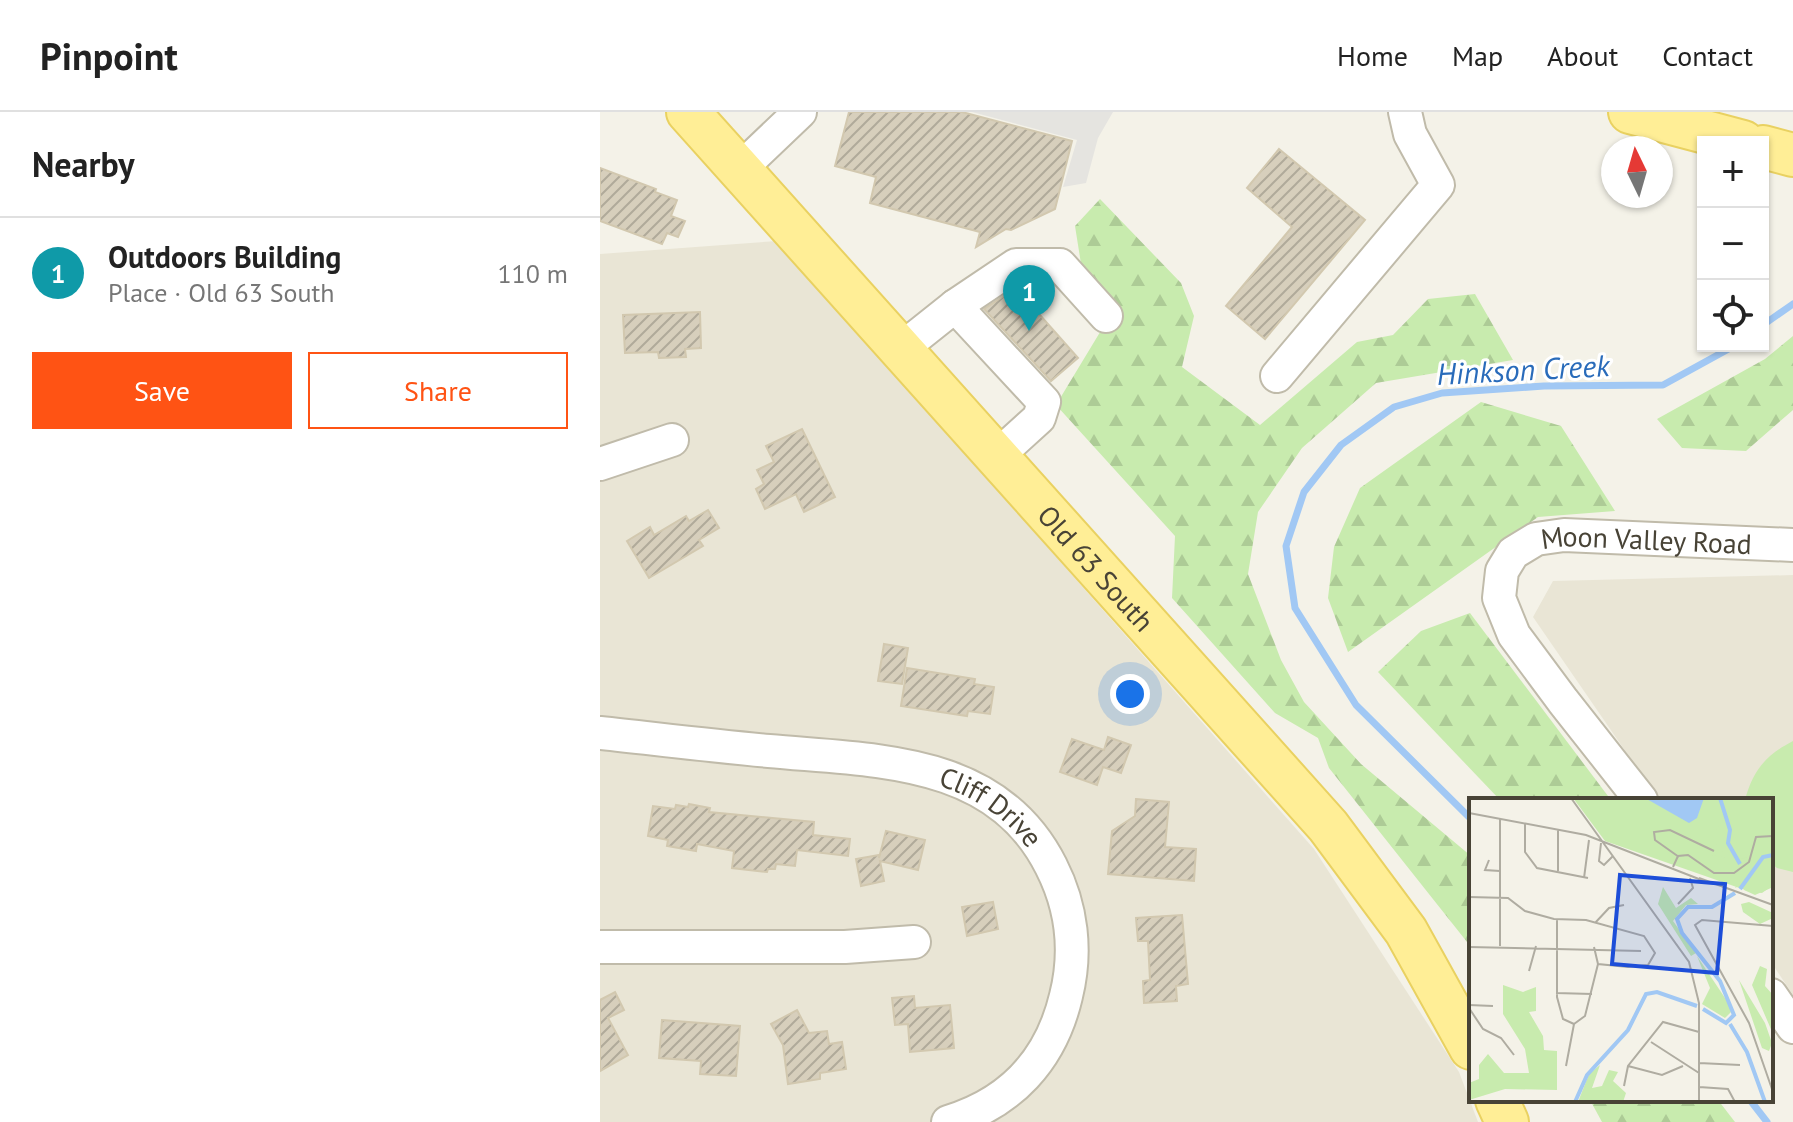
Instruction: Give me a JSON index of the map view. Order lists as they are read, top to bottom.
{
  "streets": {
    "main road": ["Old 63 South"],
    "street": ["Moon Valley Road", "Cliff Drive"]
  },
  "water": ["Hinkson Creek"],
  "north": "top",
  "page": {
    "header": "Pinpoint",
    "nav": [
      "Home",
      "Map",
      "About",
      "Contact"
    ],
    "heading": "Nearby",
    "map_buttons": ["+", "−"],
    "list": [
      {
        "mark": "1",
        "name": "Outdoors Building",
        "note": "Place · Old 63 South",
        "value": "110 m"
      }
    ],
    "pins": "1",
    "buttons": ["Save", "Share"]
  }
}
